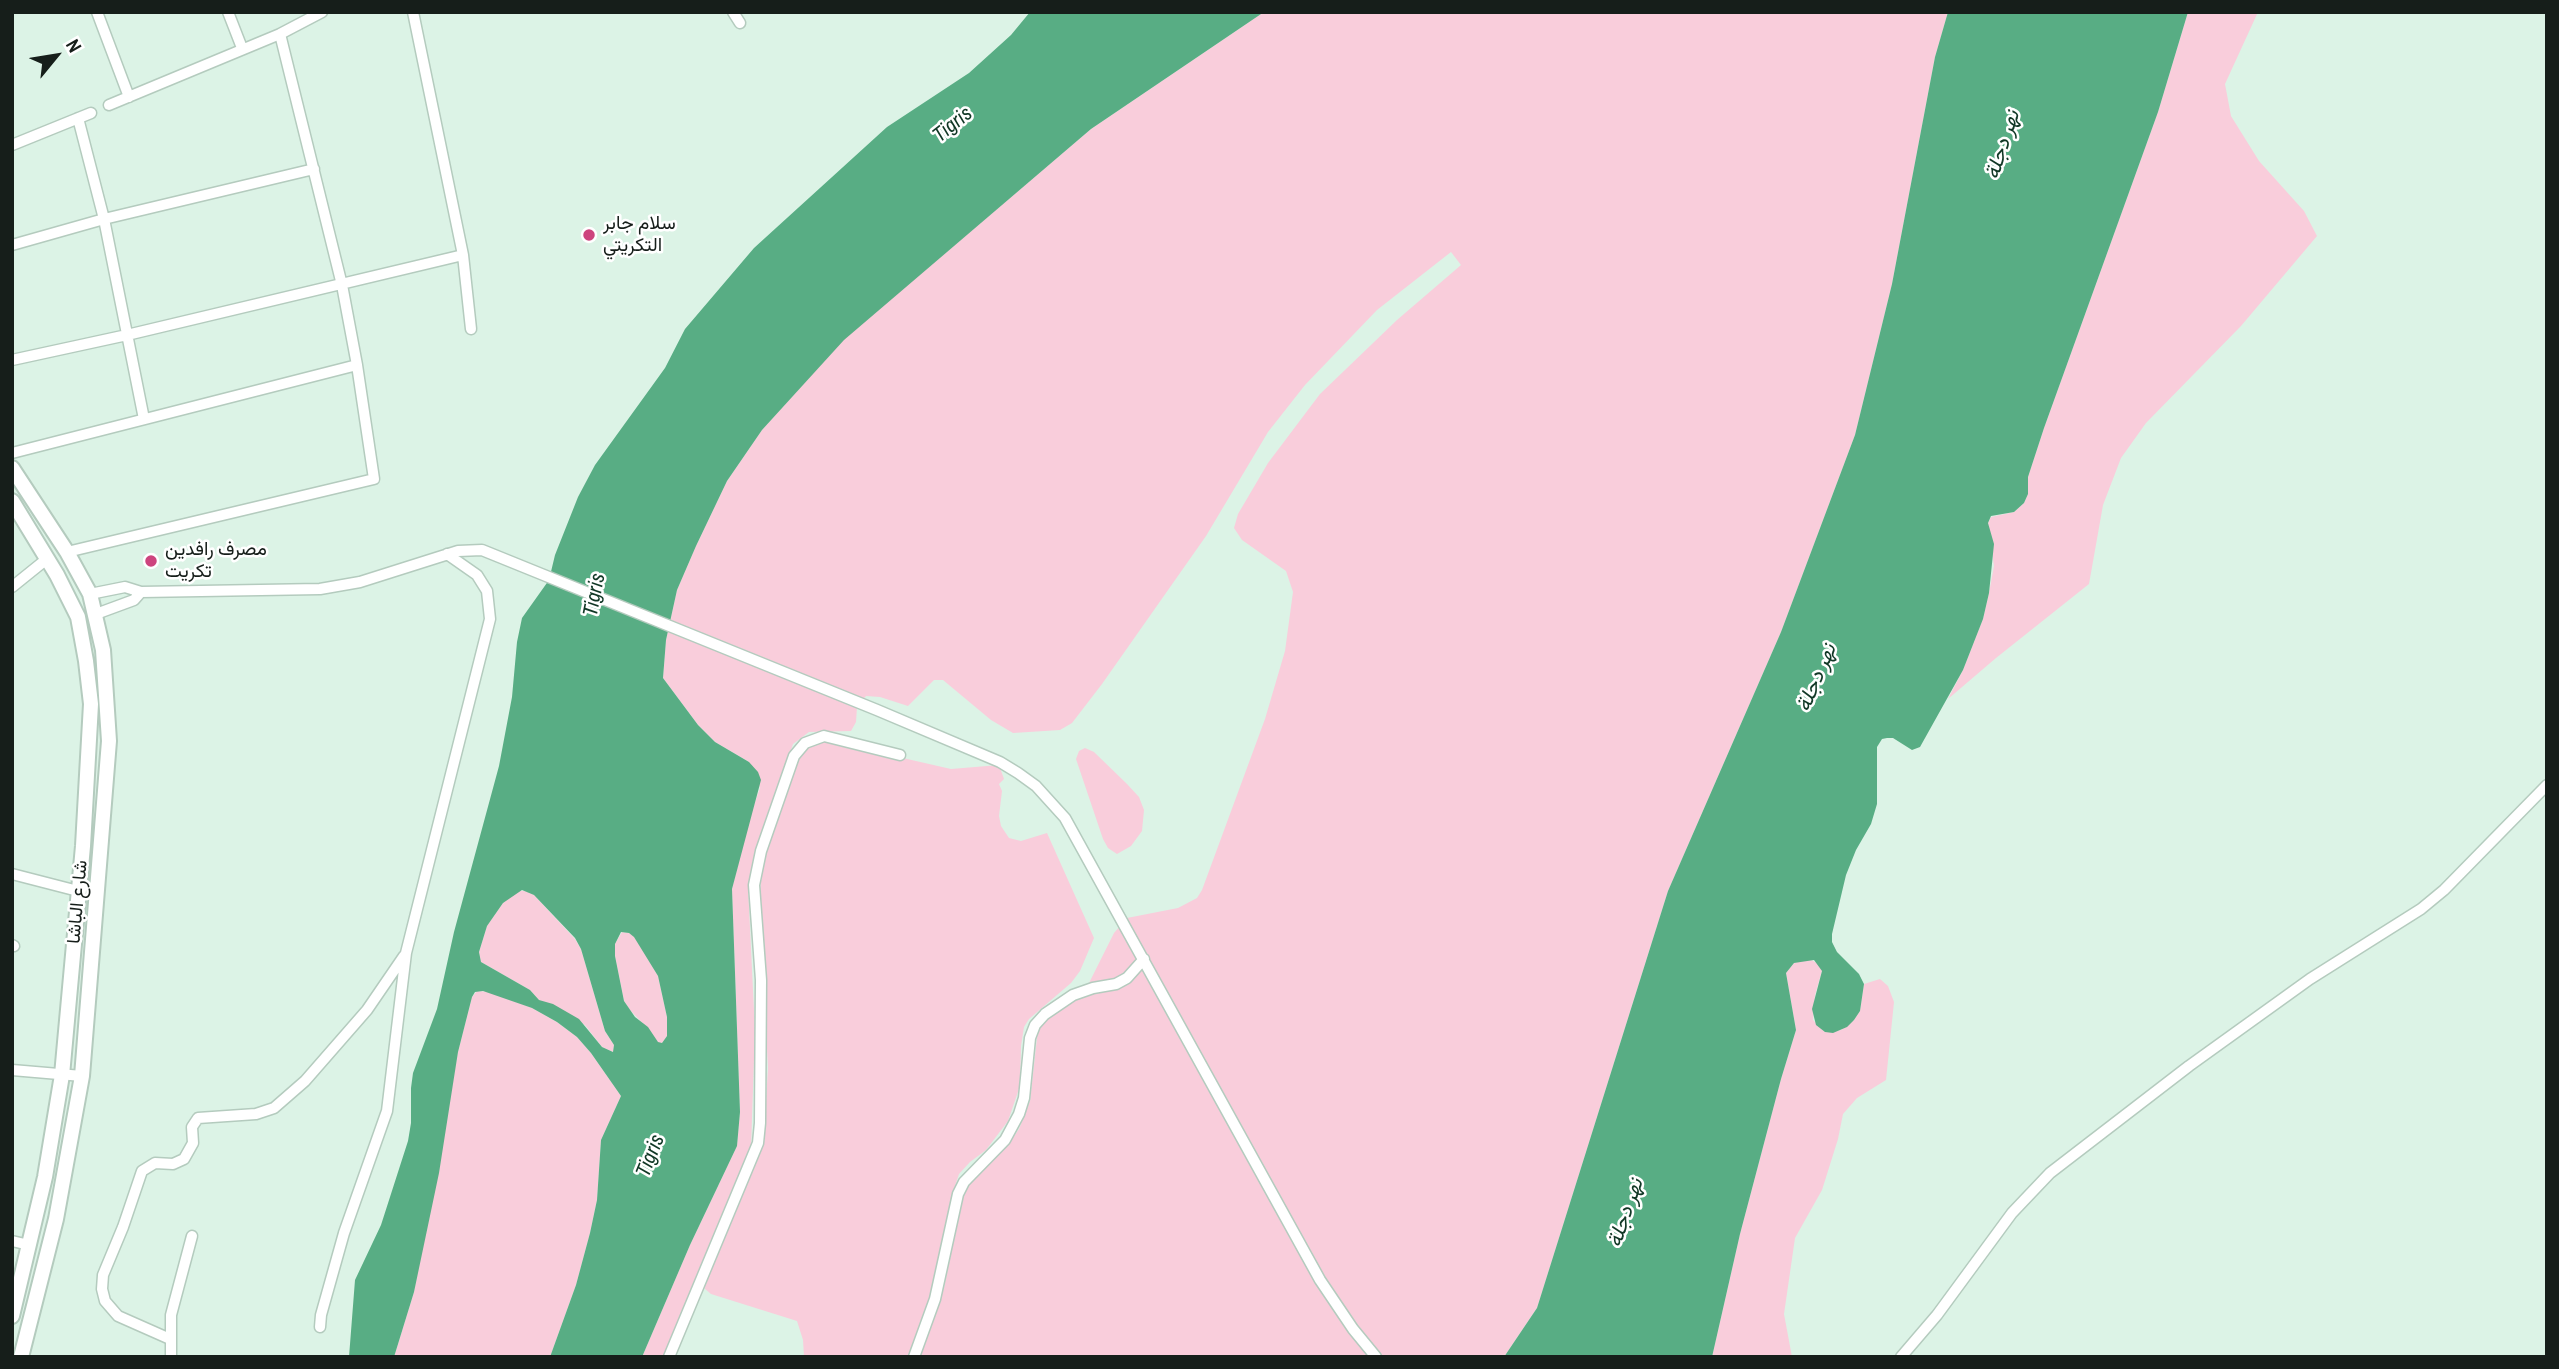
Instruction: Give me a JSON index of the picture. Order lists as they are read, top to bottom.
{
  "streets": {
    "main road": ["شارع الباشا"]
  },
  "water": ["Tigris", "نهر دجلة"],
  "places": ["سلام جابر التكريتي", "مصرف رافدين تكريت"],
  "north": "top right"
}
